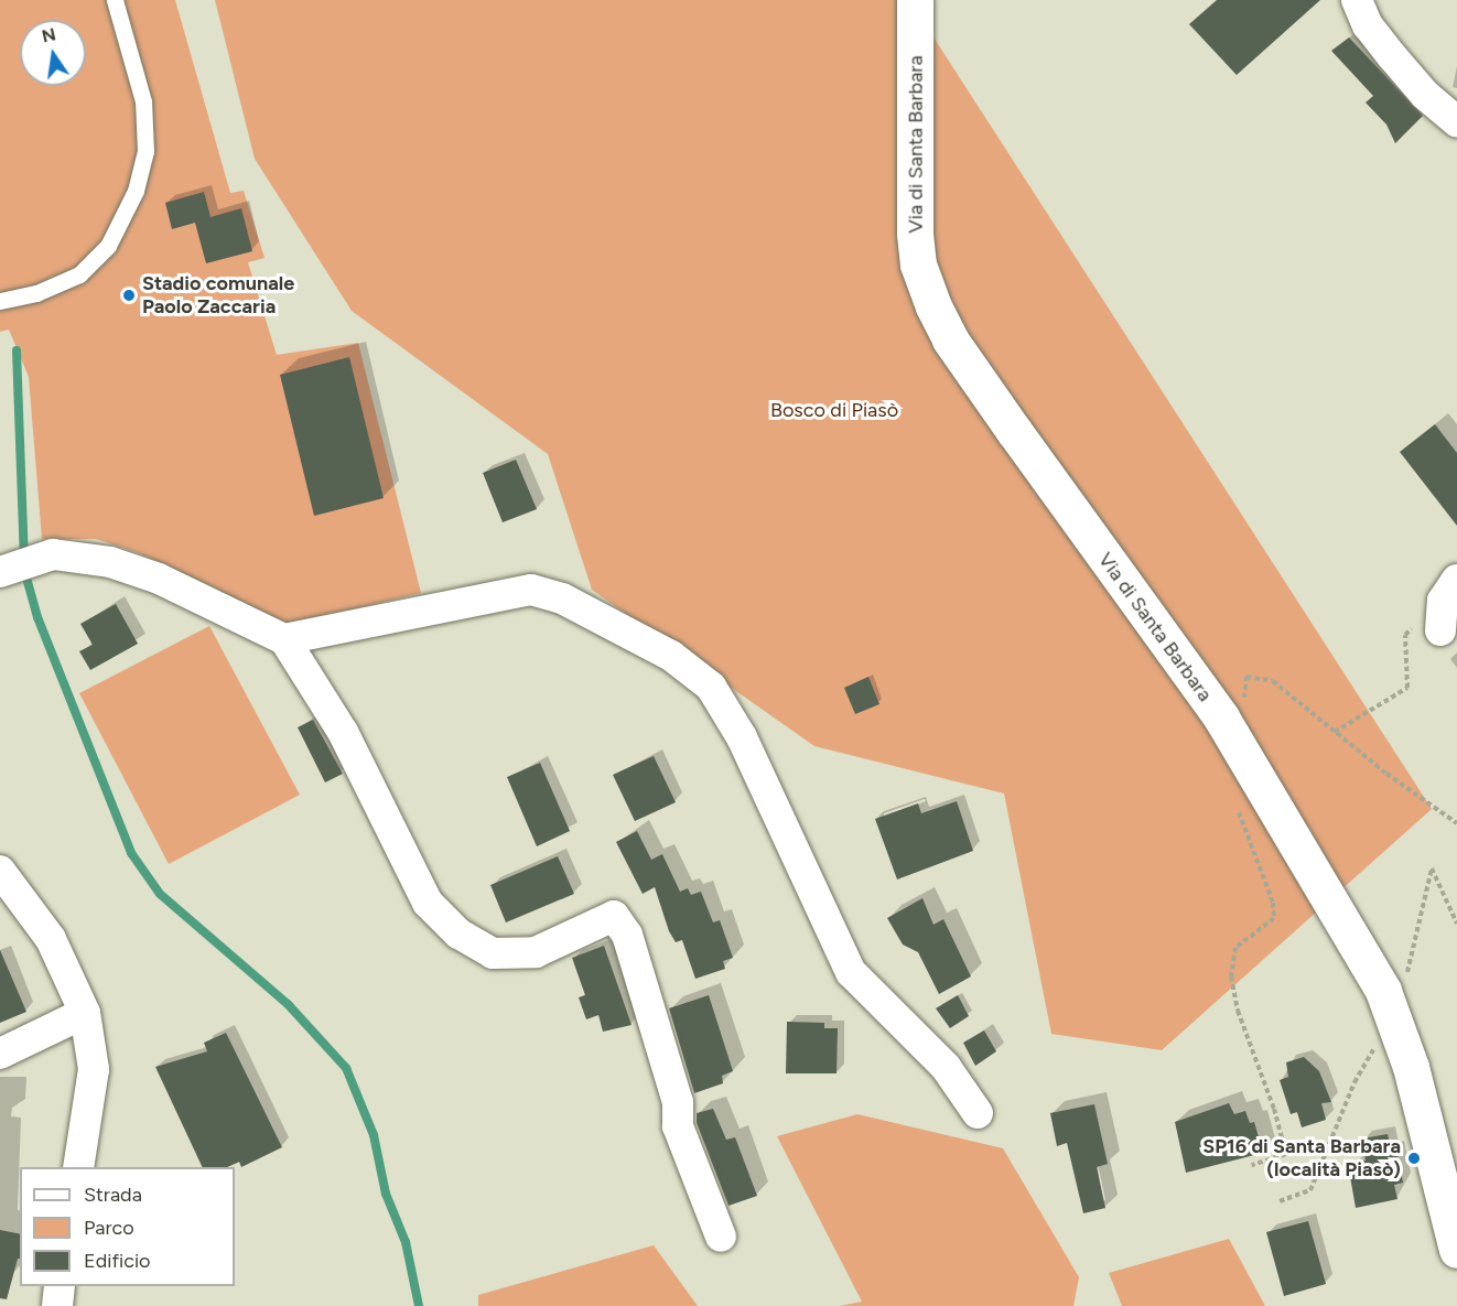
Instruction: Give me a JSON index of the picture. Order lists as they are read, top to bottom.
{
  "streets": {
    "street": ["Via di Santa Barbara"]
  },
  "parks": ["Bosco di Piasò"],
  "places": ["Stadio comunale Paolo Zaccaria", "SP16 di Santa Barbara (località Piasò)"],
  "legend": ["Strada", "Parco", "Edificio"],
  "north": "top"
}
